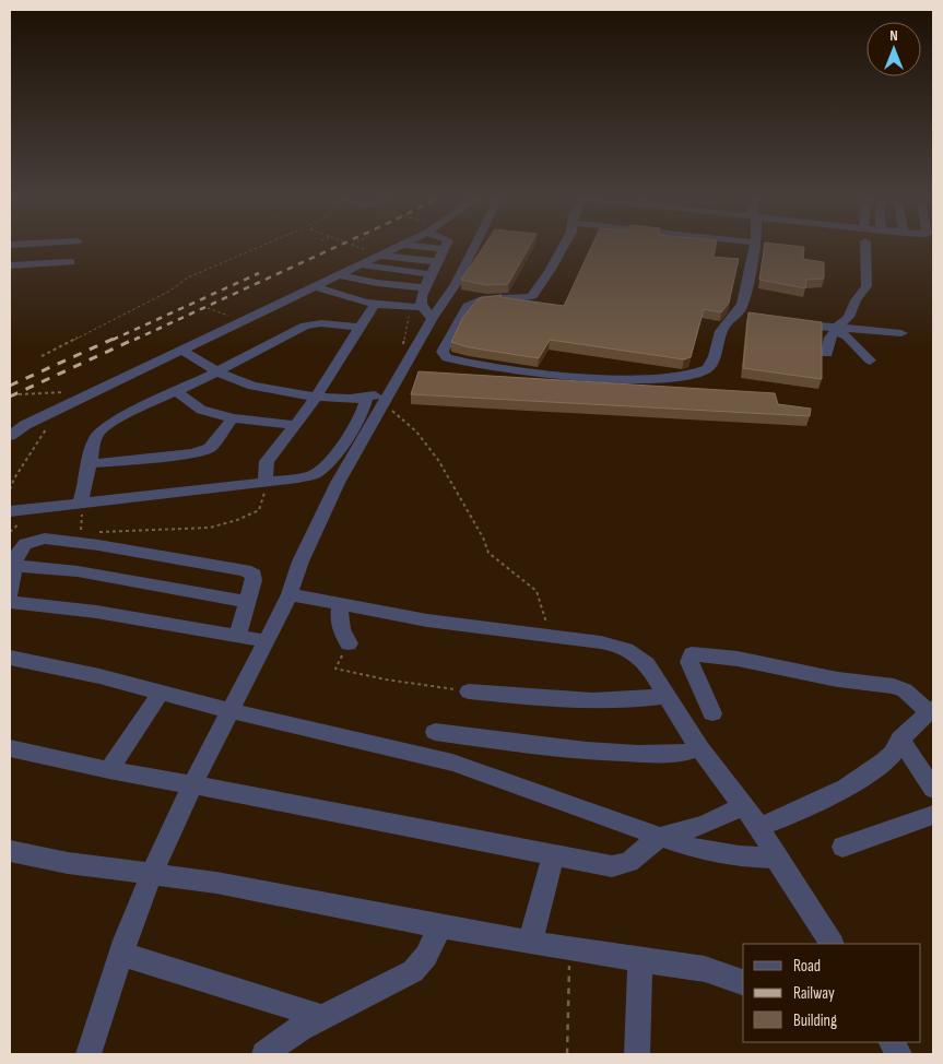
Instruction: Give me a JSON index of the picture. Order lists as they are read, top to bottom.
{
  "legend": ["Road", "Railway", "Building"],
  "north": "top"
}
